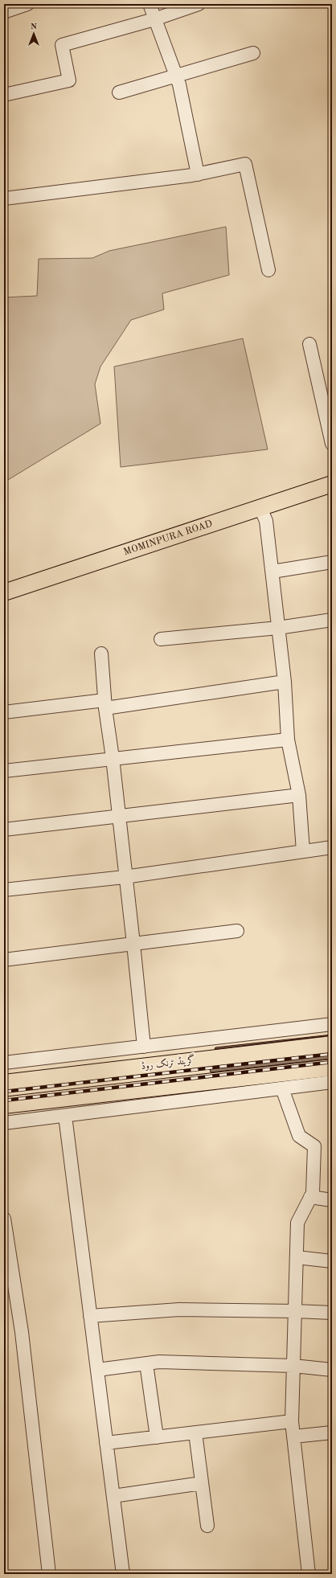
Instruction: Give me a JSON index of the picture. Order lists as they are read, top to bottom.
{
  "streets": {
    "main road": ["MOMINPURA ROAD", "گرینڈ ٹرنک روڈ"]
  },
  "north": "top"
}
